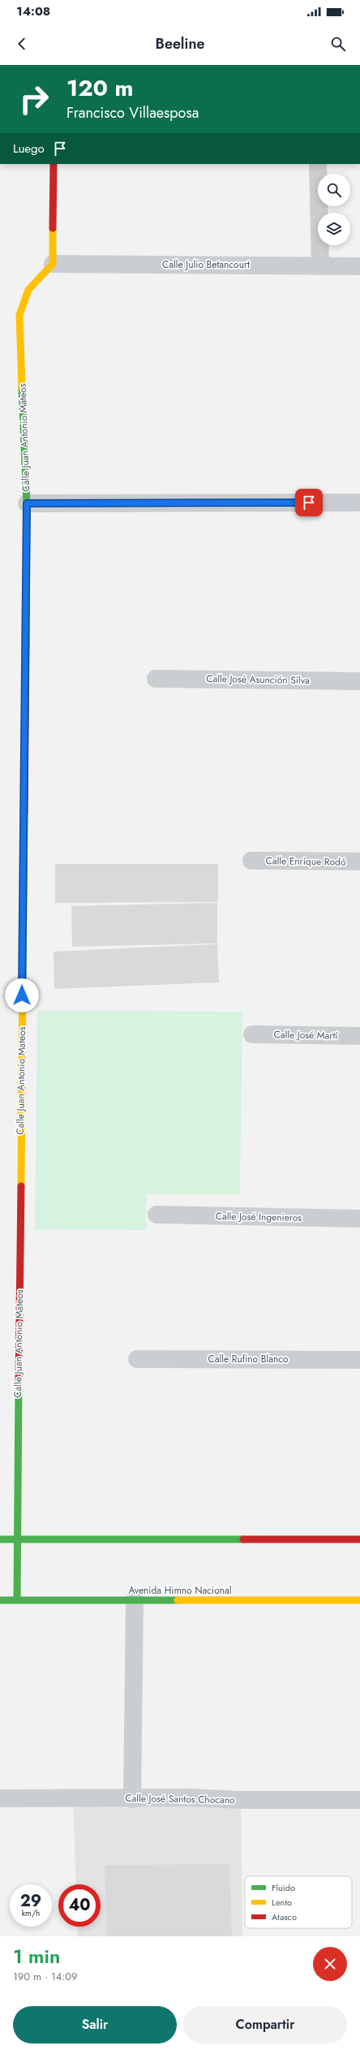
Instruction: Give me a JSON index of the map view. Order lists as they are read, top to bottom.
{
  "streets": {
    "street": [
      "Calle Julio Betancourt",
      "Calle Juan Antonio Mateos",
      "Calle José Asunción Silva",
      "Calle Enrique Rodó",
      "Calle José Martí",
      "Calle José Ingenieros",
      "Calle Rufino Blanco",
      "Avenida Himno Nacional",
      "Calle José Santos Chocano"
    ]
  },
  "crossings": [
    ["Calle Julio Betancourt", "Calle Juan Antonio Mateos"],
    ["Calle Juan Antonio Mateos", "Avenida Himno Nacional"]
  ],
  "legend": ["Fluido", "Lento", "Atasco"],
  "page": {
    "status": "14:08",
    "header": "Beeline",
    "turn": ["120 m", "Francisco Villaesposa"],
    "then": "Luego",
    "speed": "29 km/h",
    "limit": "40",
    "heading": ["1 min", "190 m · 14:09"],
    "buttons": ["Salir", "Compartir"]
  }
}
